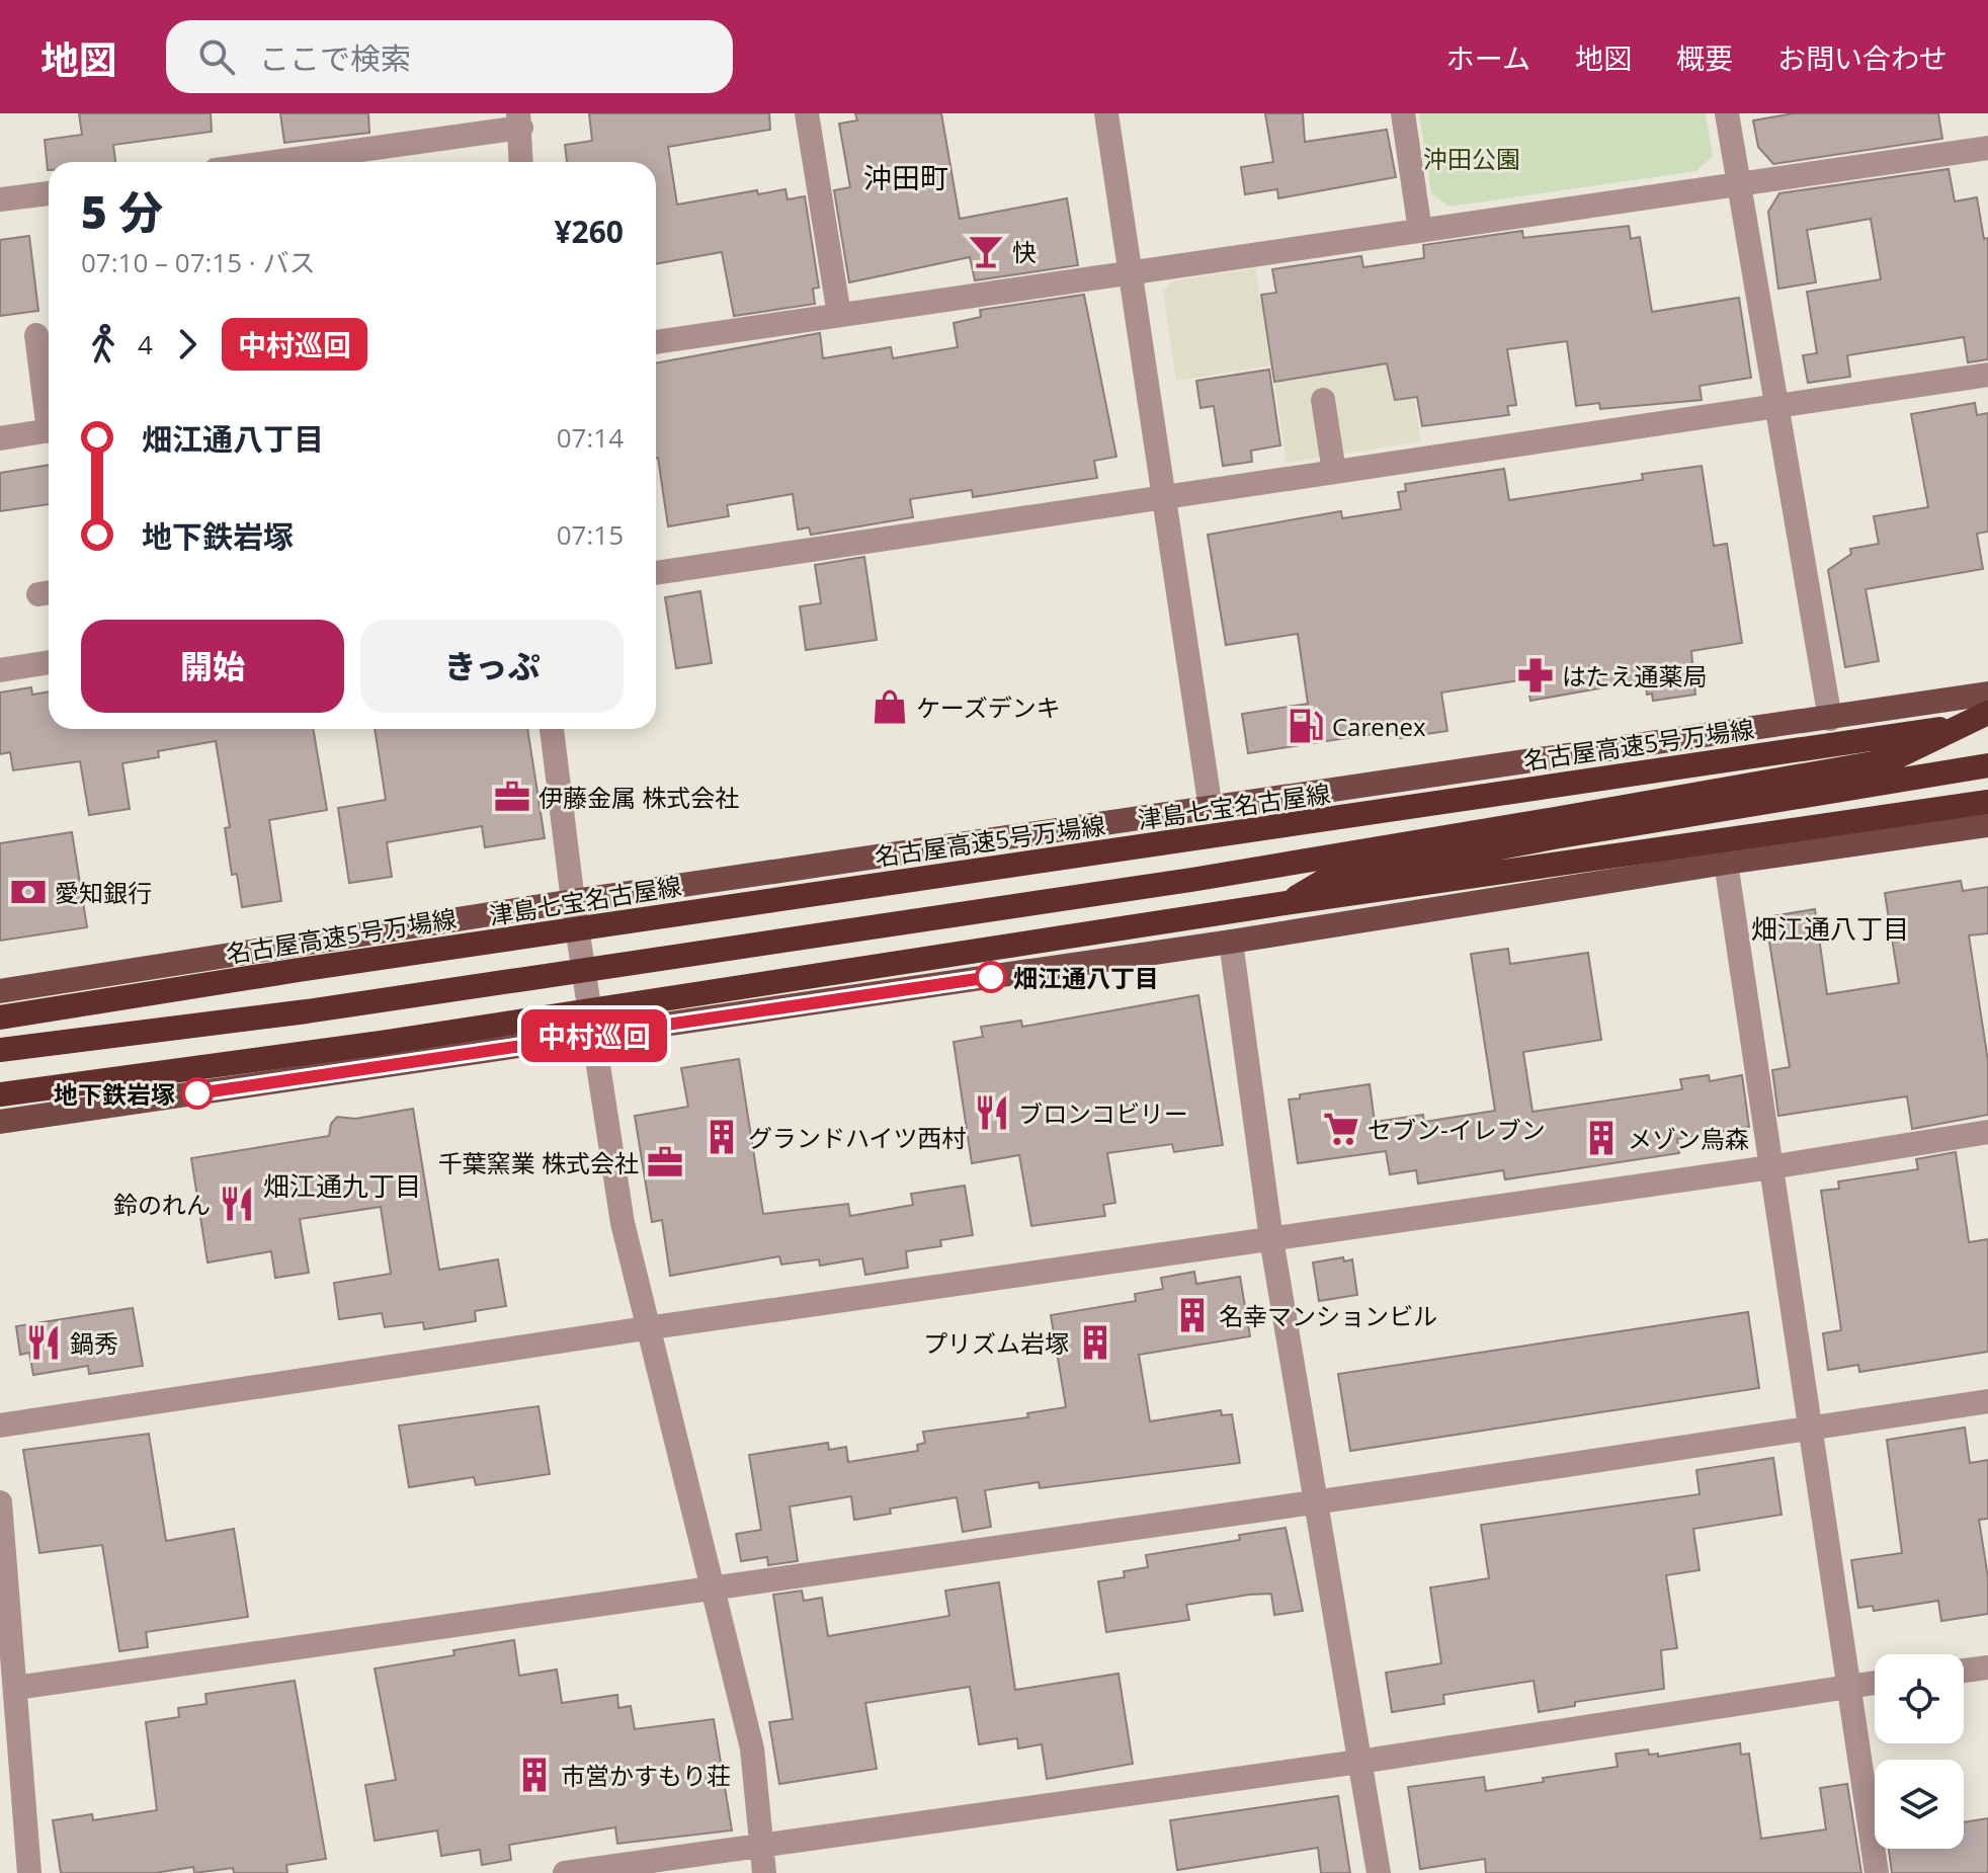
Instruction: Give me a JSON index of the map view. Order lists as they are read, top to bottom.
{
  "streets": {
    "highway": ["名古屋高速5号万場線"],
    "main road": ["津島七宝名古屋線"]
  },
  "districts": ["沖田町", "畑江通八丁目", "畑江通九丁目"],
  "parks": ["沖田公園"],
  "places": {
    "bar": ["快"],
    "pharmacy": ["はたえ通薬局"],
    "shop": ["ケーズデンキ"],
    "fuel station": ["Carenex"],
    "office": ["伊藤金属 株式会社", "千葉窯業 株式会社"],
    "bank": ["愛知銀行"],
    "other": ["畑江通八丁目", "地下鉄岩塚"],
    "restaurant": ["ブロンコビリー", "鈴のれん", "鍋秀"],
    "supermarket": ["セブン-イレブン"],
    "building": [
      "グランドハイツ西村",
      "メゾン烏森",
      "名幸マンションビル",
      "プリズム岩塚",
      "市営かすもり荘"
    ]
  },
  "lines": ["bus line 中村巡回"],
  "page": {
    "header": "地図",
    "search": "ここで検索",
    "nav": [
      "ホーム",
      "地図",
      "概要",
      "お問い合わせ"
    ],
    "on_map": "中村巡回",
    "heading": ["5 分", "07:10 – 07:15 · バス", "¥260"],
    "legs": ["4", "中村巡回"],
    "list": [
      {
        "name": "畑江通八丁目",
        "value": "07:14"
      },
      {
        "name": "地下鉄岩塚",
        "value": "07:15"
      }
    ],
    "buttons": ["開始", "きっぷ"]
  }
}
